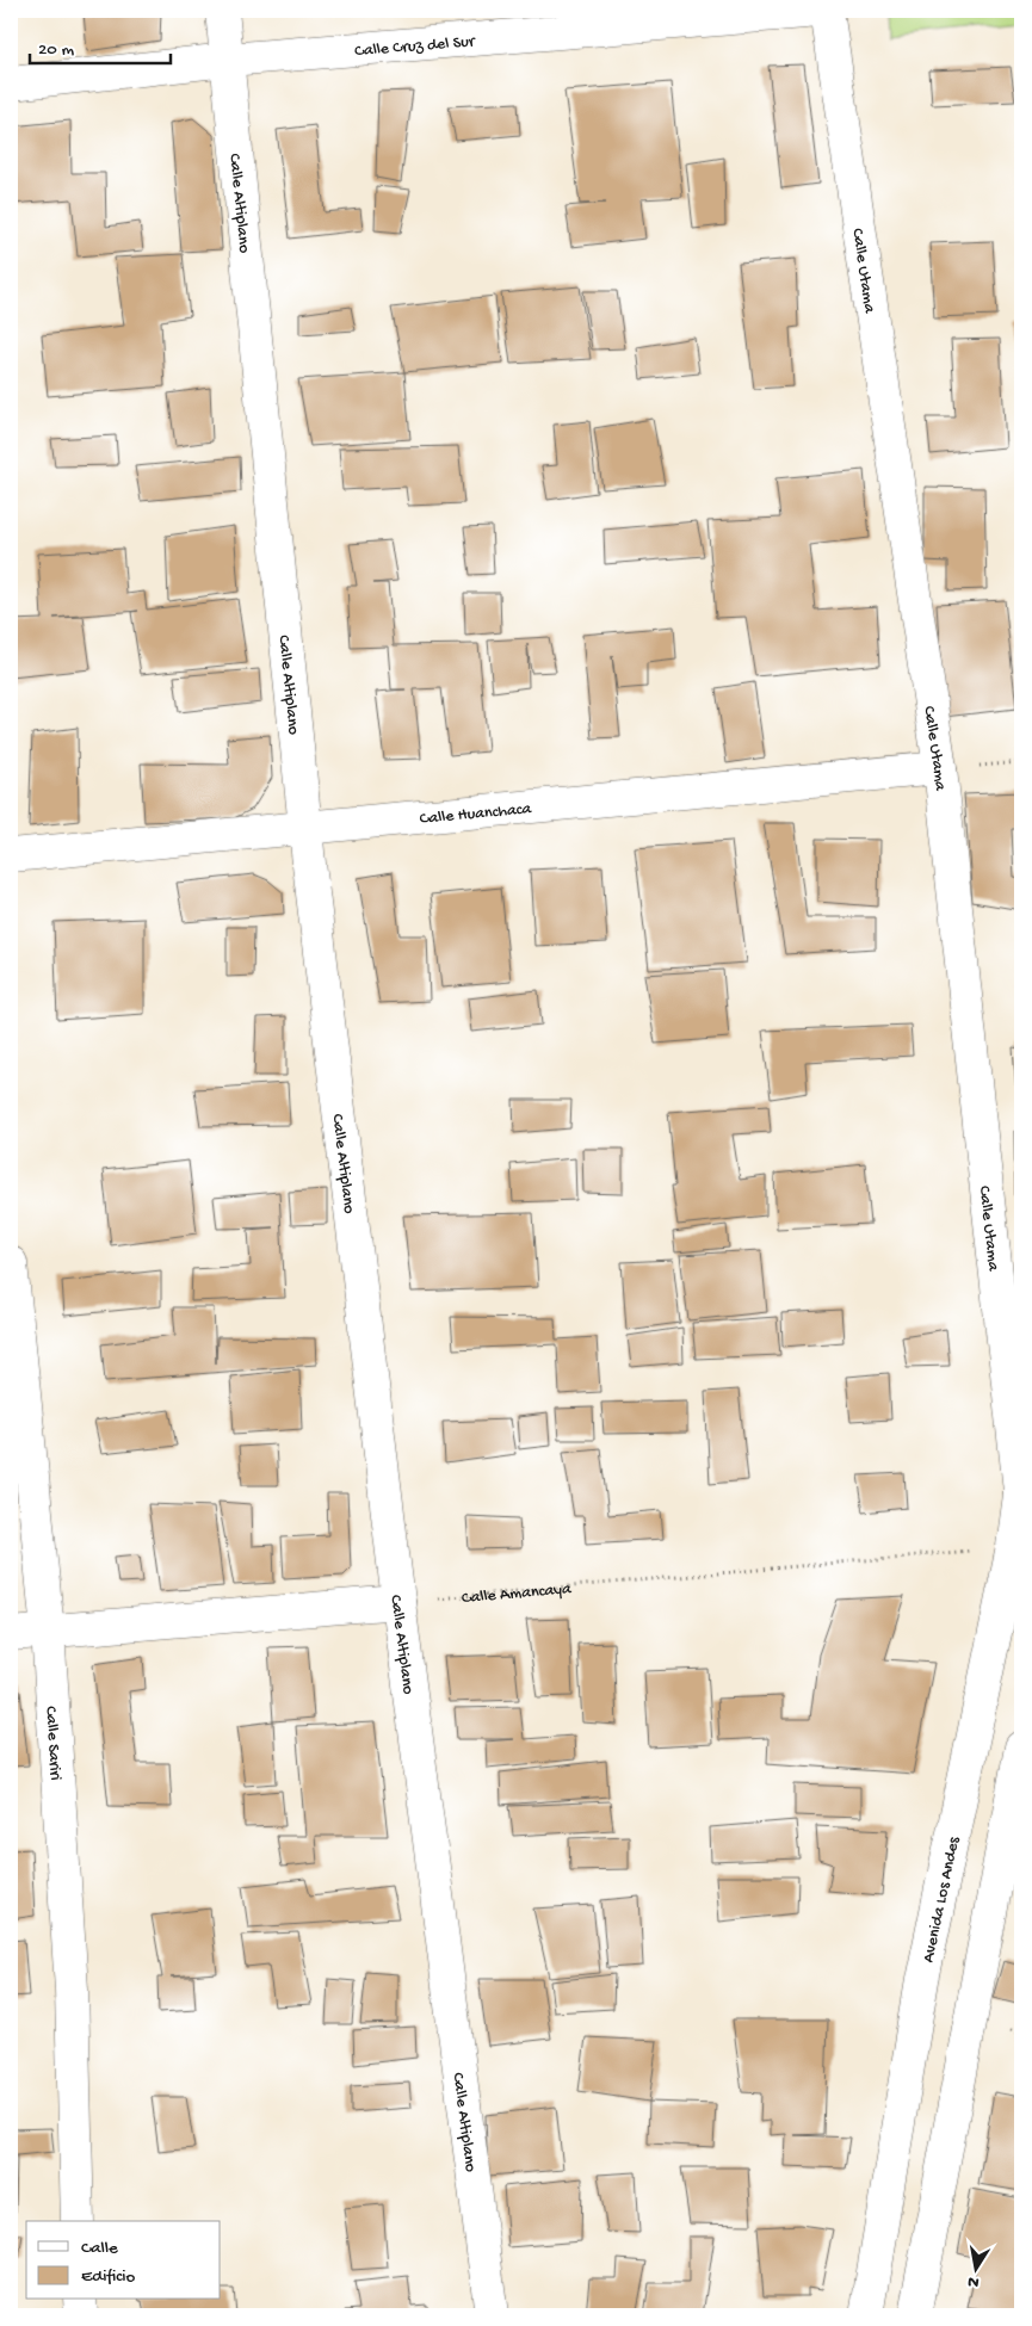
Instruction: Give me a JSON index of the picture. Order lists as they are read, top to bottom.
{
  "streets": {
    "street": [
      "Calle Cruz del Sur",
      "Calle Altiplano",
      "Calle Utama",
      "Calle Huanchaca",
      "Calle Sariri",
      "Avenida Los Andes"
    ],
    "path": ["Calle Amancaya"]
  },
  "crossings": [
    ["Calle Cruz del Sur", "Calle Altiplano"],
    ["Calle Altiplano", "Calle Huanchaca"],
    ["Calle Altiplano", "Calle Amancaya"],
    ["Calle Utama", "Calle Huanchaca"],
    ["Calle Utama", "Avenida Los Andes"],
    ["Calle Amancaya", "Avenida Los Andes"]
  ],
  "legend": ["Calle", "Edificio"],
  "scale_bar": "20 m",
  "north": "bottom"
}
